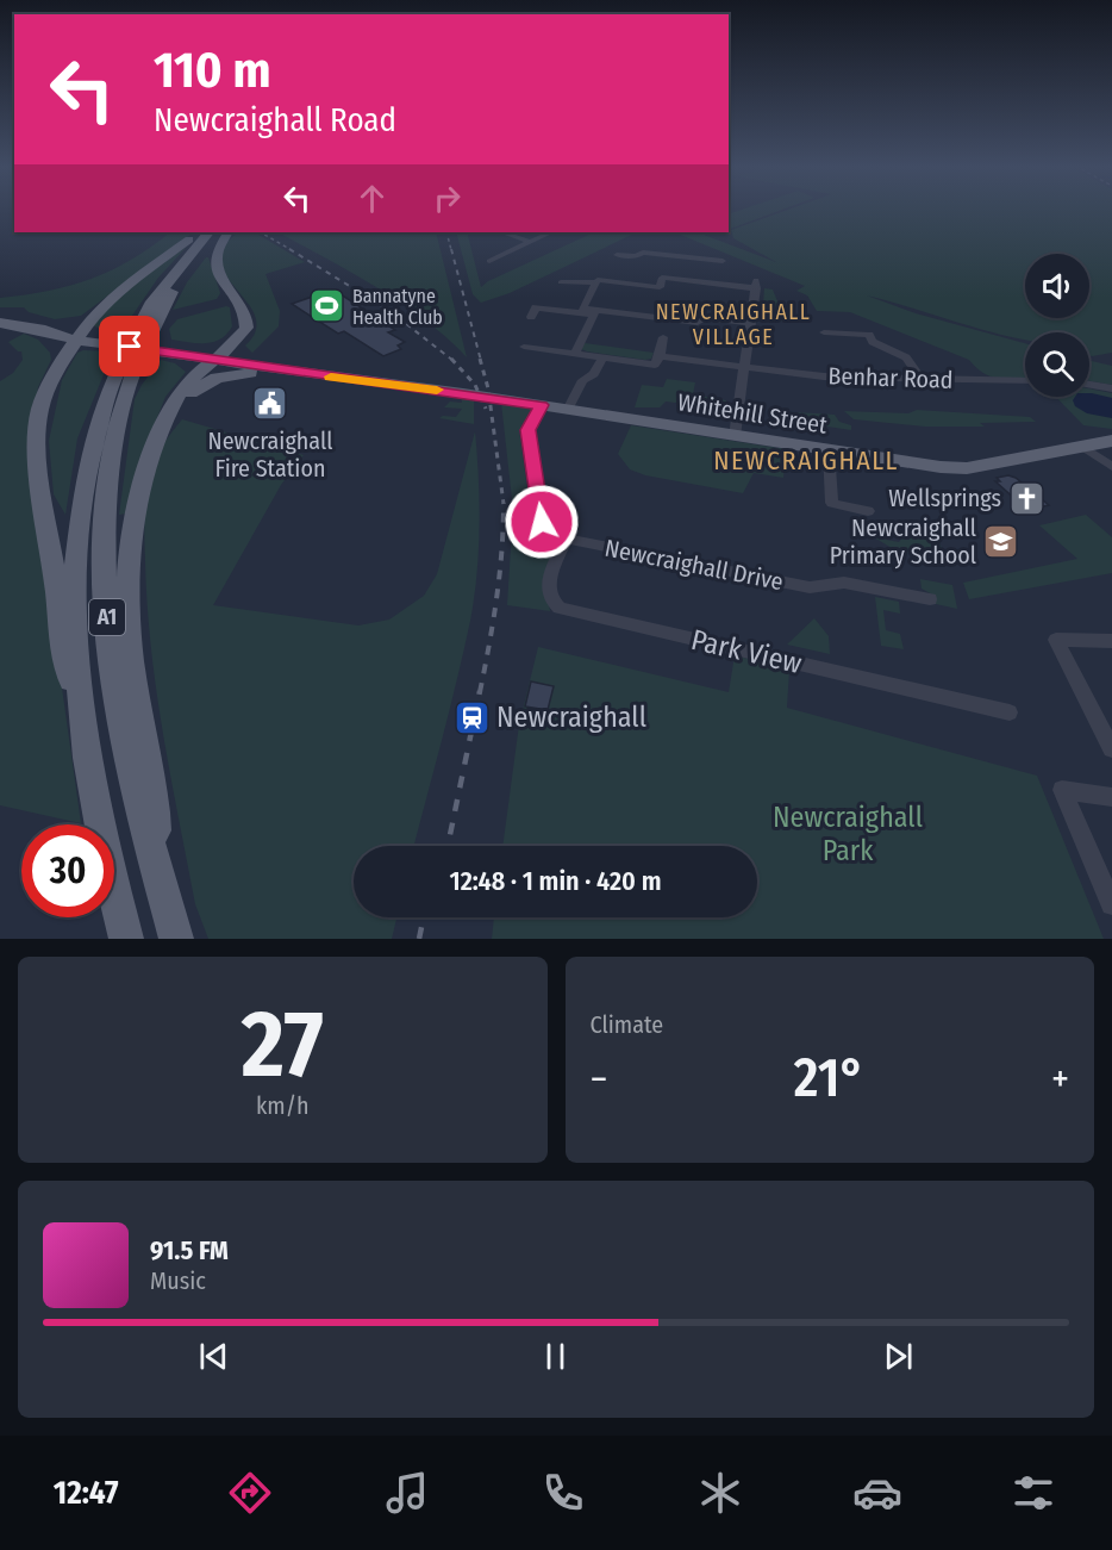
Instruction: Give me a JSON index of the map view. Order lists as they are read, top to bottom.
{
  "streets": {
    "main road": ["Whitehill Street", "A1"],
    "street": ["Benhar Road", "Newcraighall Drive", "Park View"]
  },
  "crossings": [
    ["Newcraighall Drive", "Park View"]
  ],
  "districts": ["NEWCRAIGHALL VILLAGE", "NEWCRAIGHALL"],
  "parks": ["Newcraighall Park"],
  "places": {
    "sports": ["Bannatyne Health Club"],
    "public building": ["Newcraighall Fire Station"],
    "church": ["Wellsprings"],
    "school or university": ["Newcraighall Primary School"],
    "station": ["Newcraighall"]
  },
  "page": {
    "turn": ["110 m", "Newcraighall Road"],
    "limit": "30",
    "trip": "12:48 · 1 min · 420 m",
    "tile": [
      ["27", "km/h"],
      "Climate"
    ],
    "heat": ["−", "21°", "+"],
    "song": ["91.5 FM", "Music"],
    "tabs": "12:47"
  }
}
